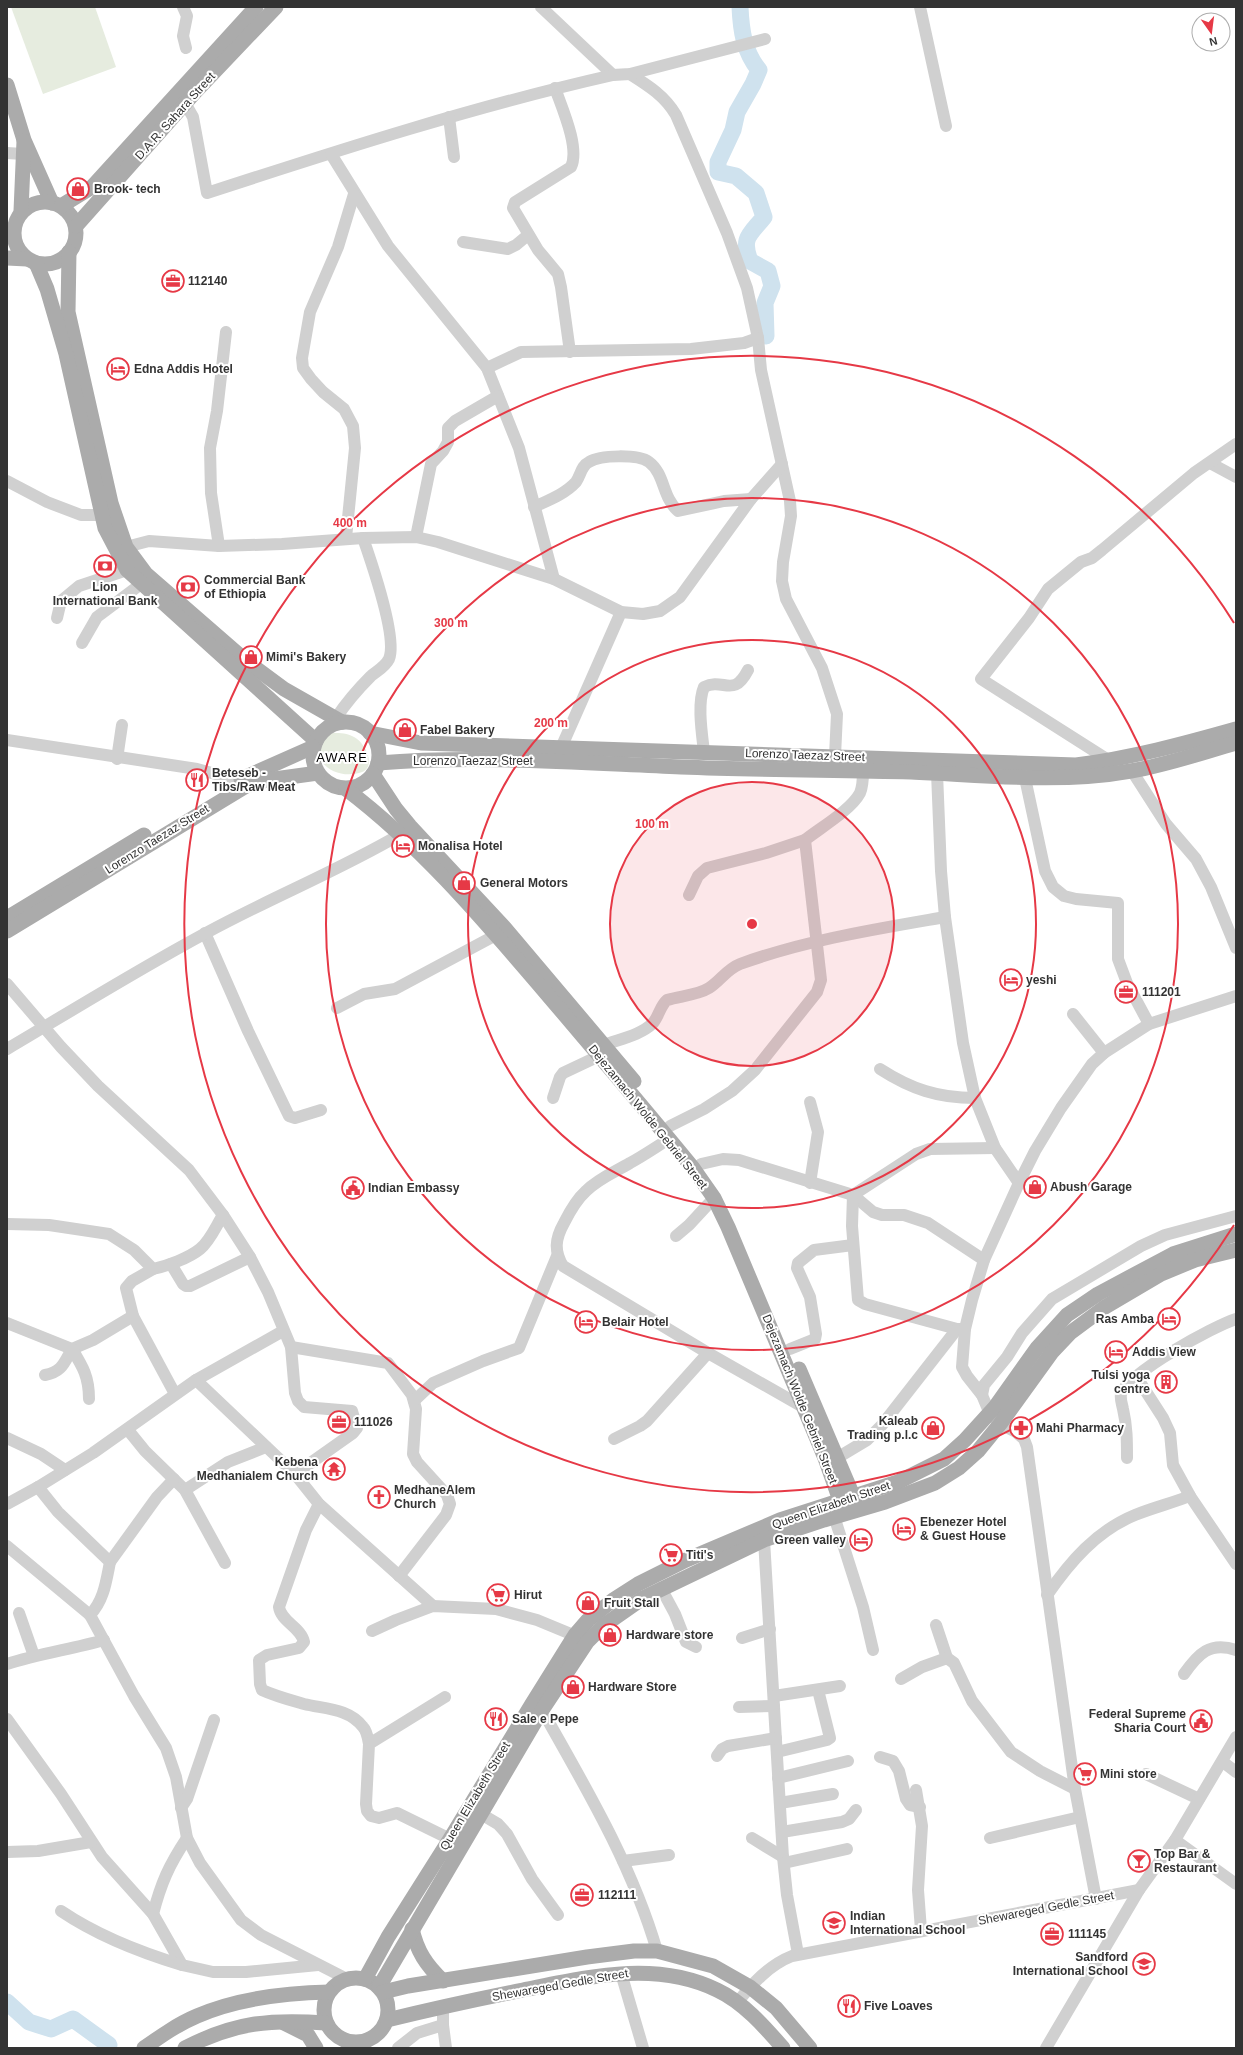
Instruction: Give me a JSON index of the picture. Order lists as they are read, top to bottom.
{
  "streets": {
    "main road": [
      "D.A.R. Sahara Street",
      "Lorenzo Taezaz Street",
      "Dejezamach Wolde Gebriel Street",
      "Queen Elizabeth Street",
      "Shewareged Gedle Street"
    ]
  },
  "crossings": [
    ["Lorenzo Taezaz Street", "Dejezamach Wolde Gebriel Street"],
    ["Dejezamach Wolde Gebriel Street", "Queen Elizabeth Street"],
    ["Queen Elizabeth Street", "Shewareged Gedle Street"]
  ],
  "districts": ["AWARE"],
  "places": {
    "shop": [
      "Brook- tech",
      "Mimi's Bakery",
      "Fabel Bakery",
      "General Motors",
      "Abush Garage",
      "Kaleab Trading p.l.c",
      "Fruit Stall",
      "Hardware store",
      "Hardware Store"
    ],
    "office": [
      "112140",
      "111201",
      "111026",
      "112111",
      "111145"
    ],
    "hotel": [
      "Edna Addis Hotel",
      "Monalisa Hotel",
      "yeshi",
      "Ras Amba",
      "Belair Hotel",
      "Addis View",
      "Ebenezer Hotel & Guest House",
      "Green valley"
    ],
    "bank": ["Lion International Bank", "Commercial Bank of Ethiopia"],
    "restaurant": ["Beteseb - Tibs/Raw Meat", "Sale e Pepe", "Five Loaves"],
    "public building": ["Indian Embassy", "Federal Supreme Sharia Court"],
    "building": ["Tulsi yoga centre"],
    "pharmacy": ["Mahi Pharmacy"],
    "temple": ["Kebena Medhanialem Church"],
    "church": ["MedhaneAlem Church"],
    "supermarket": ["Titi's", "Hirut", "Mini store"],
    "bar": ["Top Bar & Restaurant"],
    "school or university": ["Indian International School", "Sandford International School"]
  },
  "north": "bottom",
  "rings": [
    "400 m",
    "300 m",
    "200 m",
    "100 m"
  ]
}
